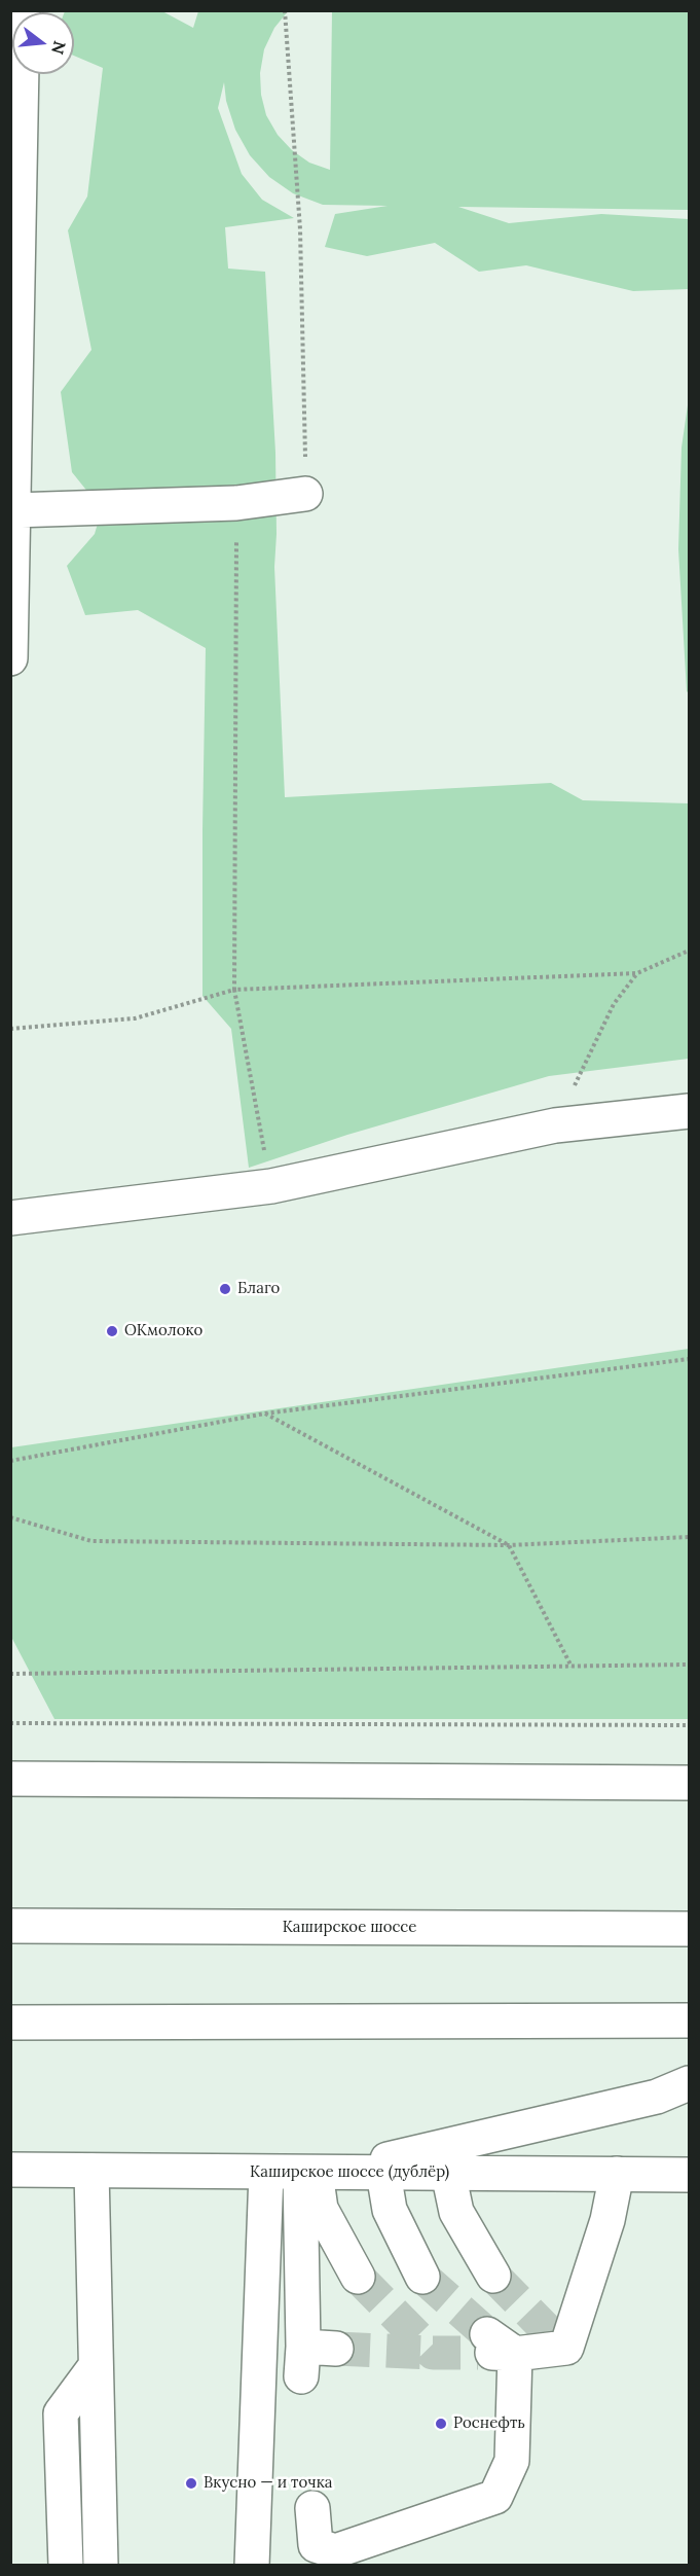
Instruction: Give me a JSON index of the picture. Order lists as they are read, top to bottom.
{
  "streets": {
    "main road": ["Каширское шоссе", "Каширское шоссе (дублёр)"]
  },
  "places": [
    "Благо",
    "ОКмолоко",
    "Роснефть",
    "Вкусно — и точка"
  ],
  "north": "right"
}
